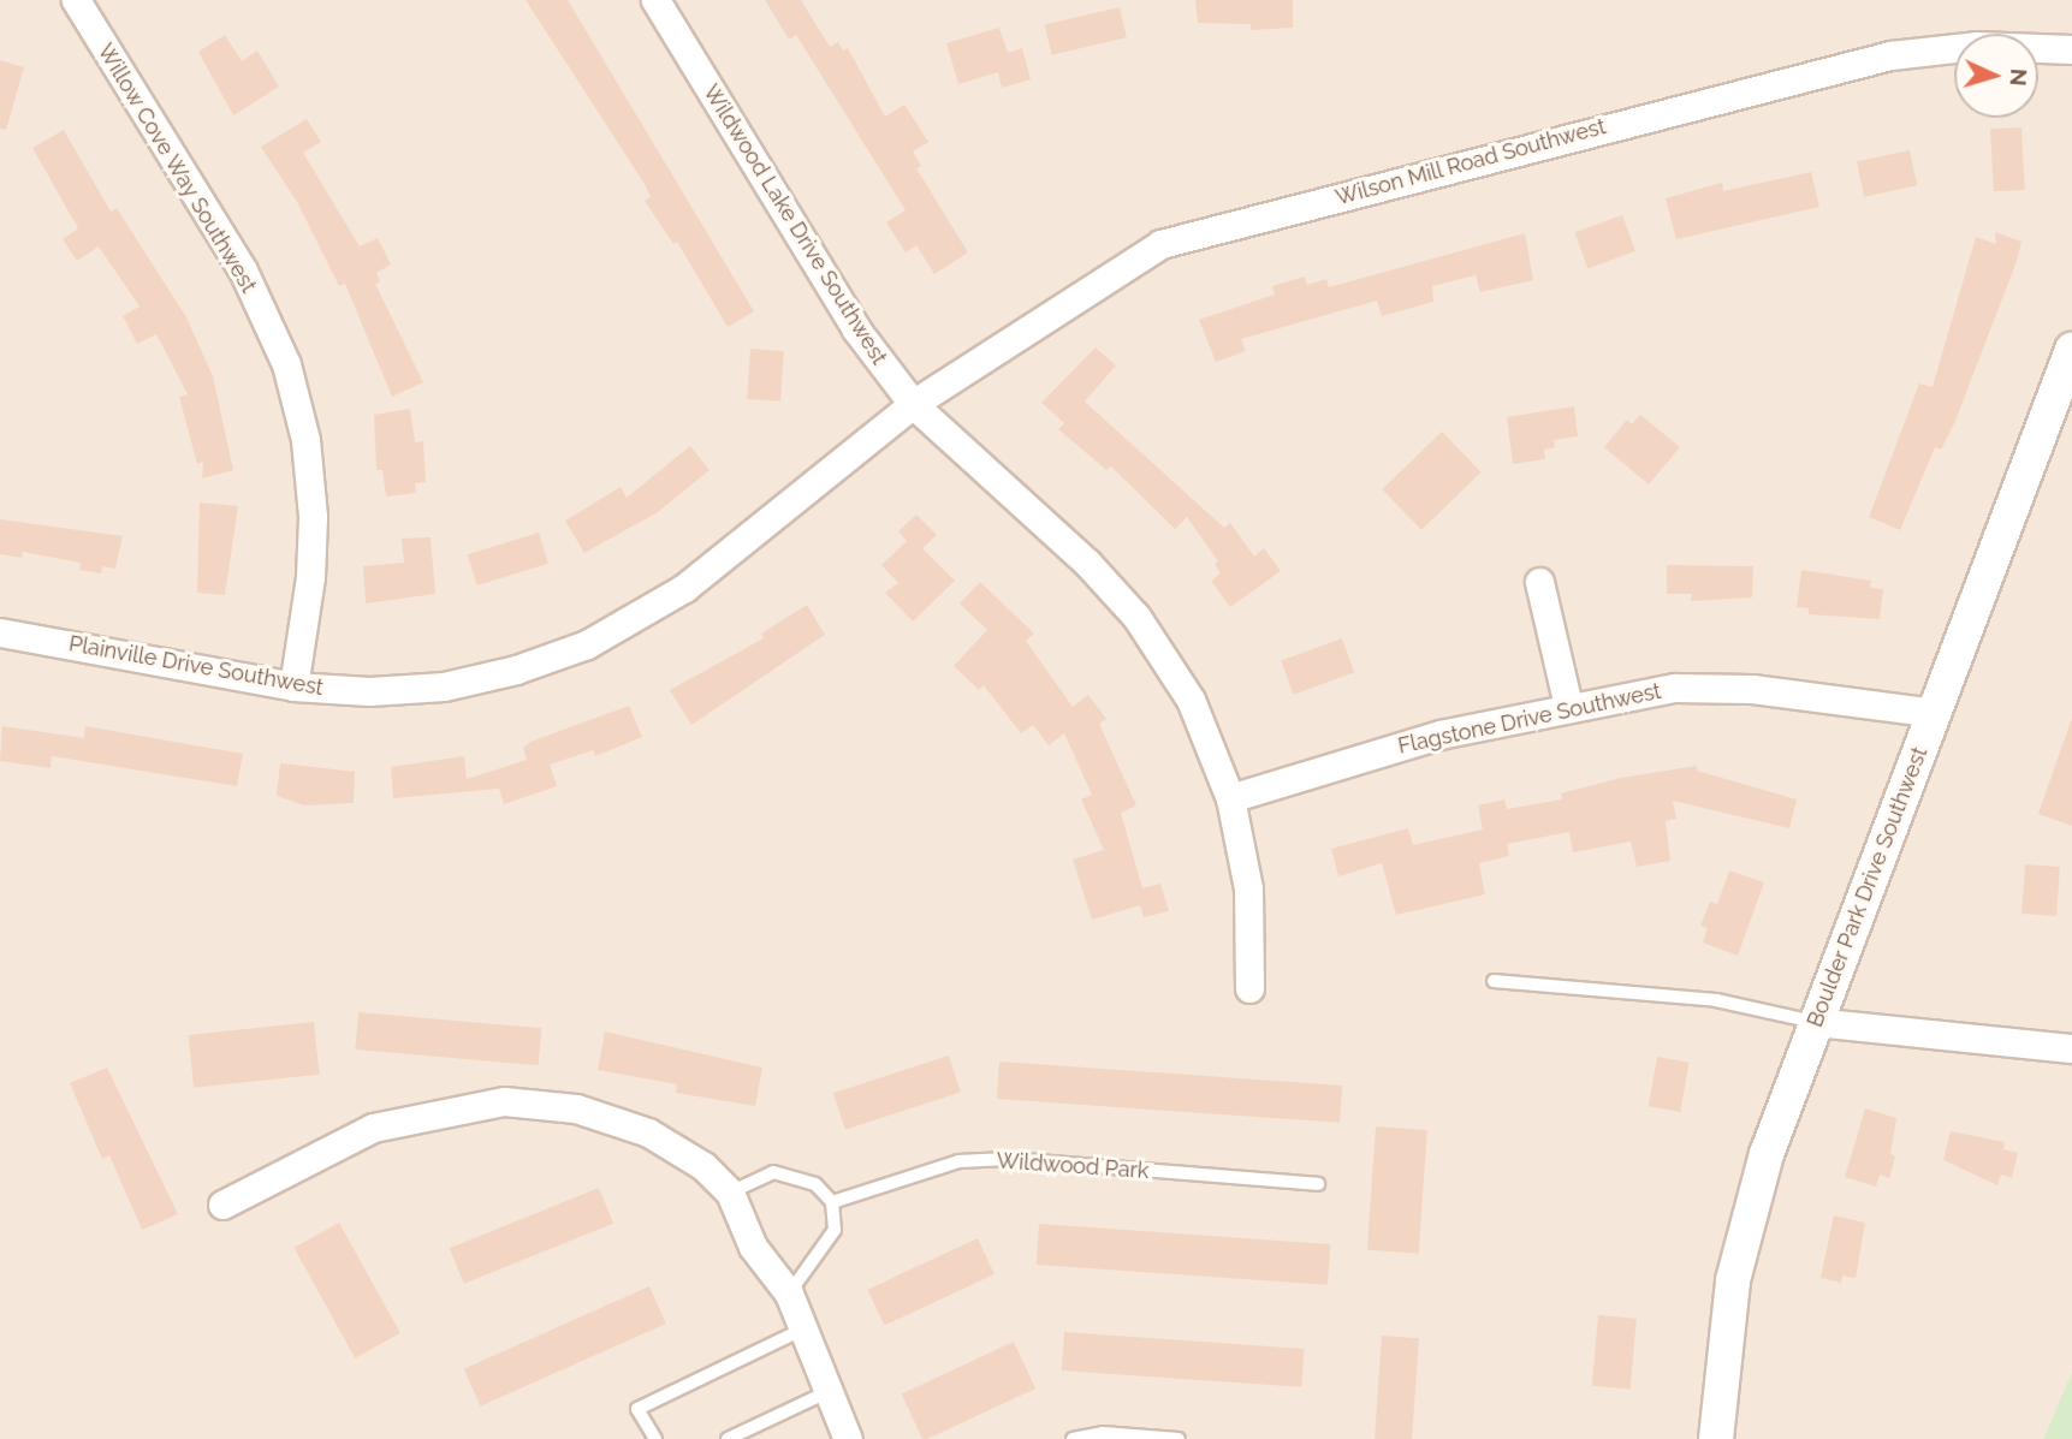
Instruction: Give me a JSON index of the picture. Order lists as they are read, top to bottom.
{
  "streets": {
    "street": [
      "Wilson Mill Road Southwest",
      "Willow Cove Way Southwest",
      "Wildwood Lake Drive Southwest",
      "Plainville Drive Southwest",
      "Flagstone Drive Southwest",
      "Boulder Park Drive Southwest"
    ],
    "lane": ["Wildwood Park"]
  },
  "crossings": [
    ["Wilson Mill Road Southwest", "Wildwood Lake Drive Southwest"],
    ["Wilson Mill Road Southwest", "Plainville Drive Southwest"],
    ["Willow Cove Way Southwest", "Plainville Drive Southwest"],
    ["Wildwood Lake Drive Southwest", "Plainville Drive Southwest"],
    ["Wildwood Lake Drive Southwest", "Flagstone Drive Southwest"],
    ["Flagstone Drive Southwest", "Boulder Park Drive Southwest"]
  ],
  "north": "right"
}
